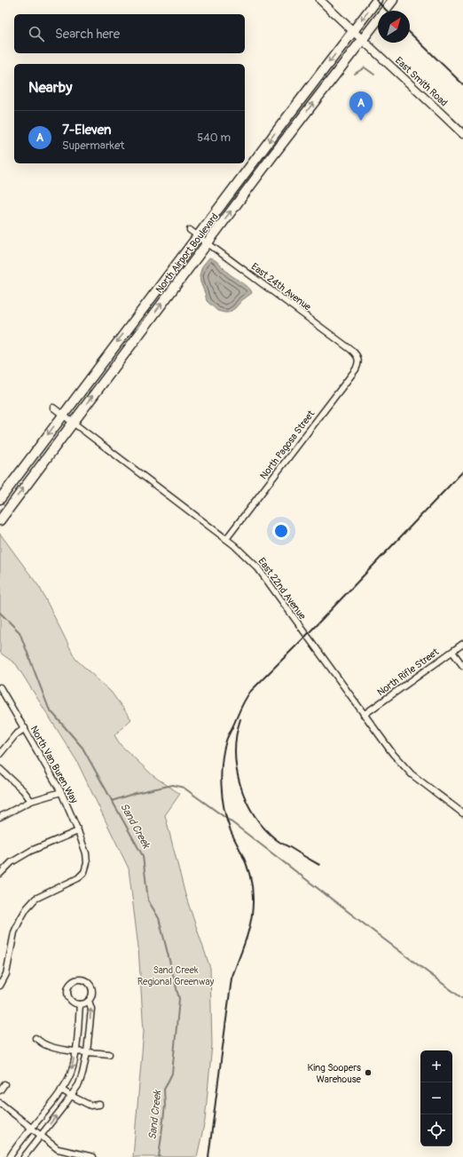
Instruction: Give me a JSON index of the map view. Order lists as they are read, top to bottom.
{
  "streets": {
    "main road": ["North Airport Boulevard"],
    "street": [
      "East Smith Road",
      "East 24th Avenue",
      "North Pagosa Street",
      "East 22nd Avenue",
      "North Rifle Street",
      "North Van Buren Way"
    ]
  },
  "crossings": [
    ["East Smith Road", "North Airport Boulevard"],
    ["North Airport Boulevard", "East 24th Avenue"],
    ["North Airport Boulevard", "East 22nd Avenue"],
    ["East 24th Avenue", "North Pagosa Street"],
    ["North Pagosa Street", "East 22nd Avenue"],
    ["East 22nd Avenue", "North Rifle Street"]
  ],
  "water": ["Sand Creek"],
  "parks": ["Sand Creek Regional Greenway"],
  "places": ["King Soopers Warehouse"],
  "north": "top right",
  "page": {
    "search": "Search here",
    "heading": "Nearby",
    "pins": "A",
    "list": [
      {
        "mark": "A",
        "name": "7-Eleven",
        "note": "Supermarket",
        "value": "540 m"
      }
    ],
    "map_buttons": ["+", "−"]
  }
}
